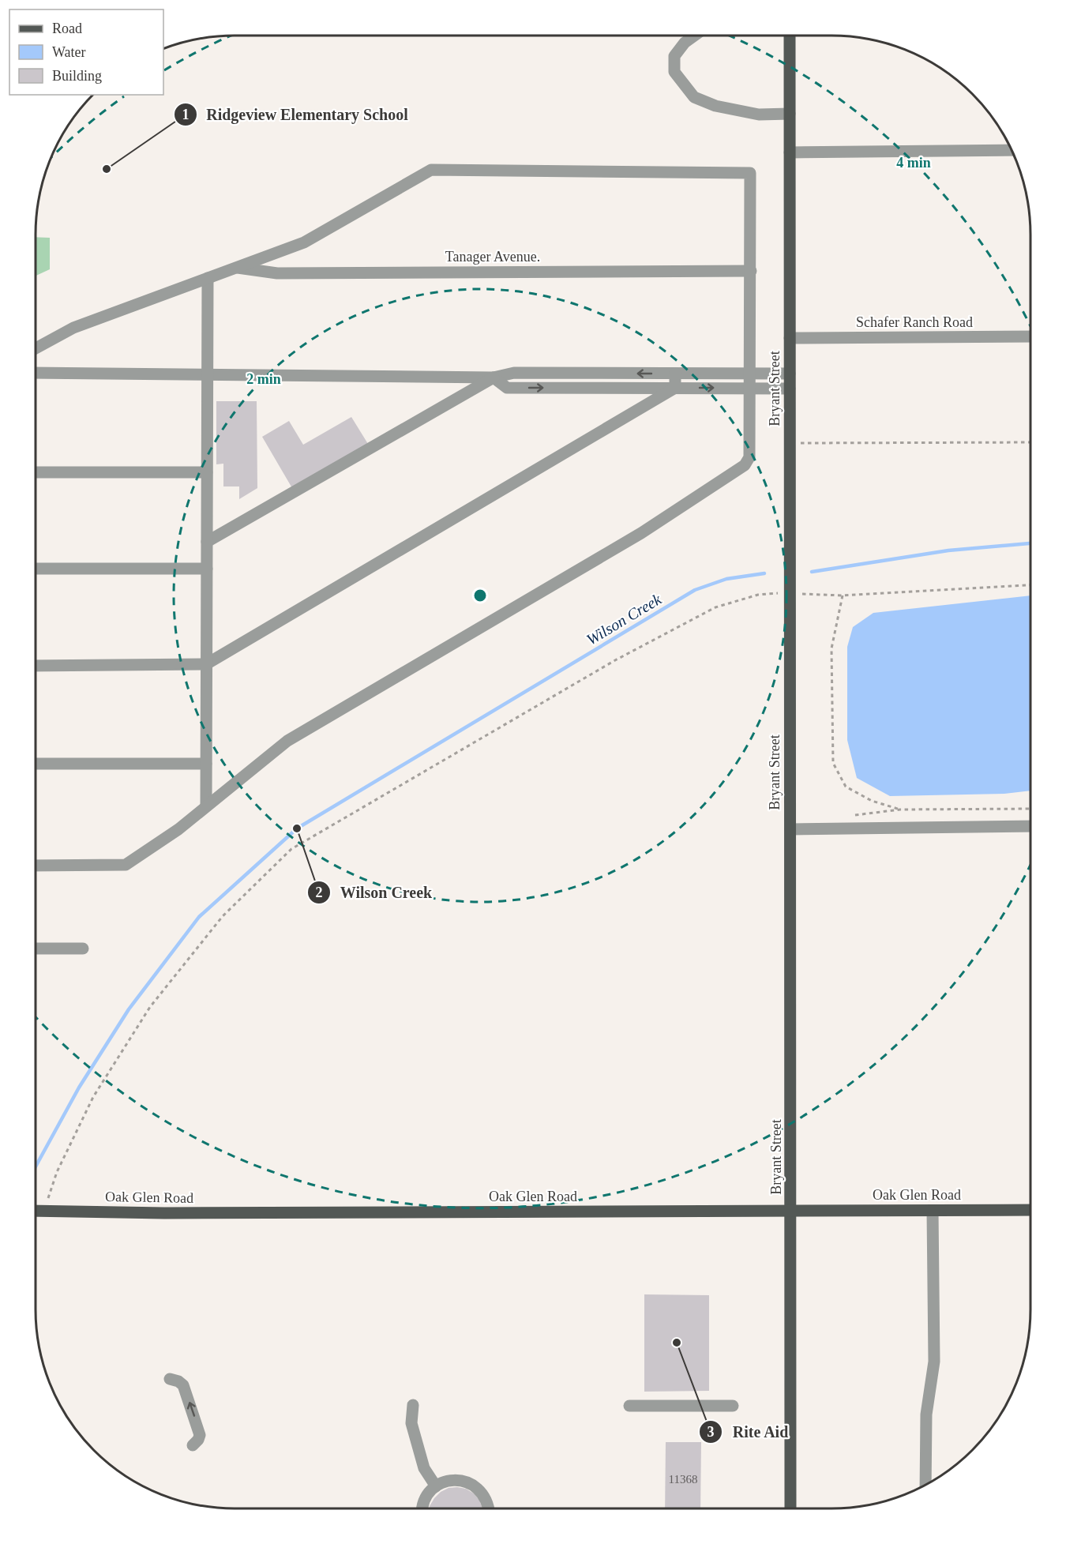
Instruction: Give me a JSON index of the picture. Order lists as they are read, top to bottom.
{
  "streets": {
    "main road": ["Bryant Street", "Oak Glen Road"],
    "street": ["Tanager Avenue.", "Schafer Ranch Road"]
  },
  "crossings": [
    ["Schafer Ranch Road", "Bryant Street"],
    ["Bryant Street", "Oak Glen Road"]
  ],
  "water": ["Wilson Creek"],
  "places": ["Ridgeview Elementary School", "Wilson Creek", "Rite Aid"],
  "house_numbers": ["11368"],
  "legend": ["Road", "Water", "Building"],
  "rings": ["4 min", "2 min"]
}
